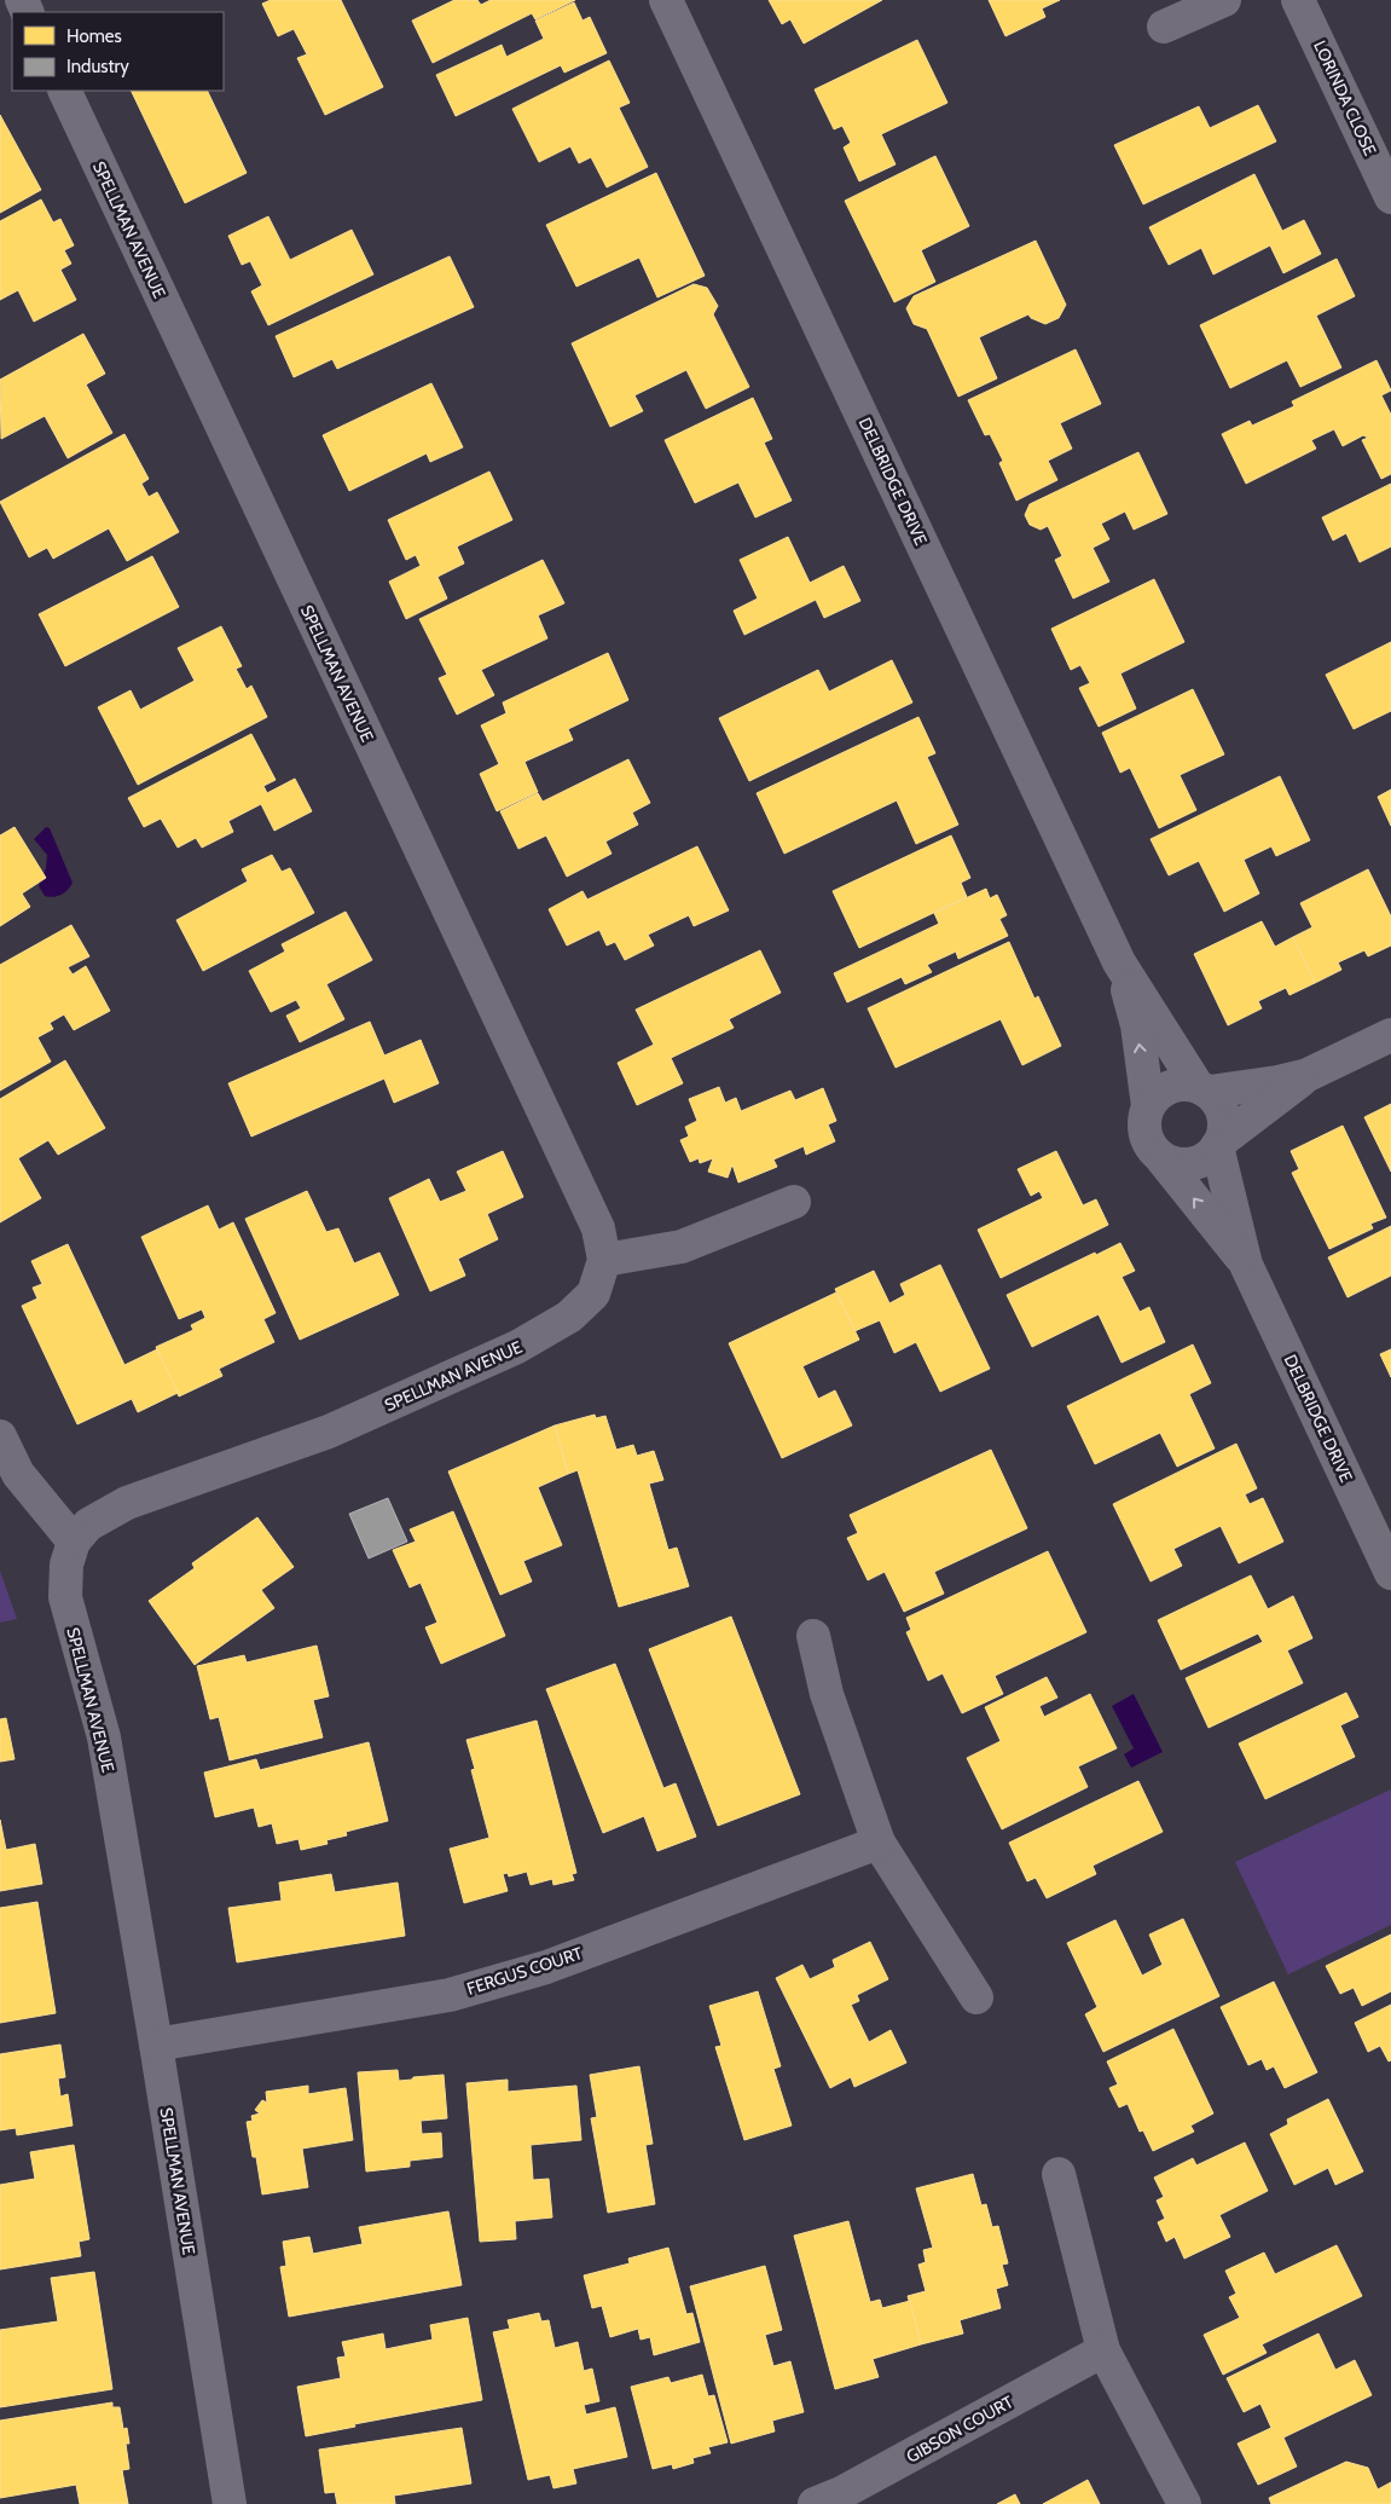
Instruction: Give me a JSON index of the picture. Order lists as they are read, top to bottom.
{
  "streets": {
    "street": [
      "LORINDA CLOSE",
      "SPELLMAN AVENUE",
      "DELBRIDGE DRIVE",
      "FERGUS COURT",
      "GIBSON COURT"
    ]
  },
  "crossings": [
    ["SPELLMAN AVENUE", "FERGUS COURT"]
  ],
  "legend": ["Homes", "Industry"]
}
